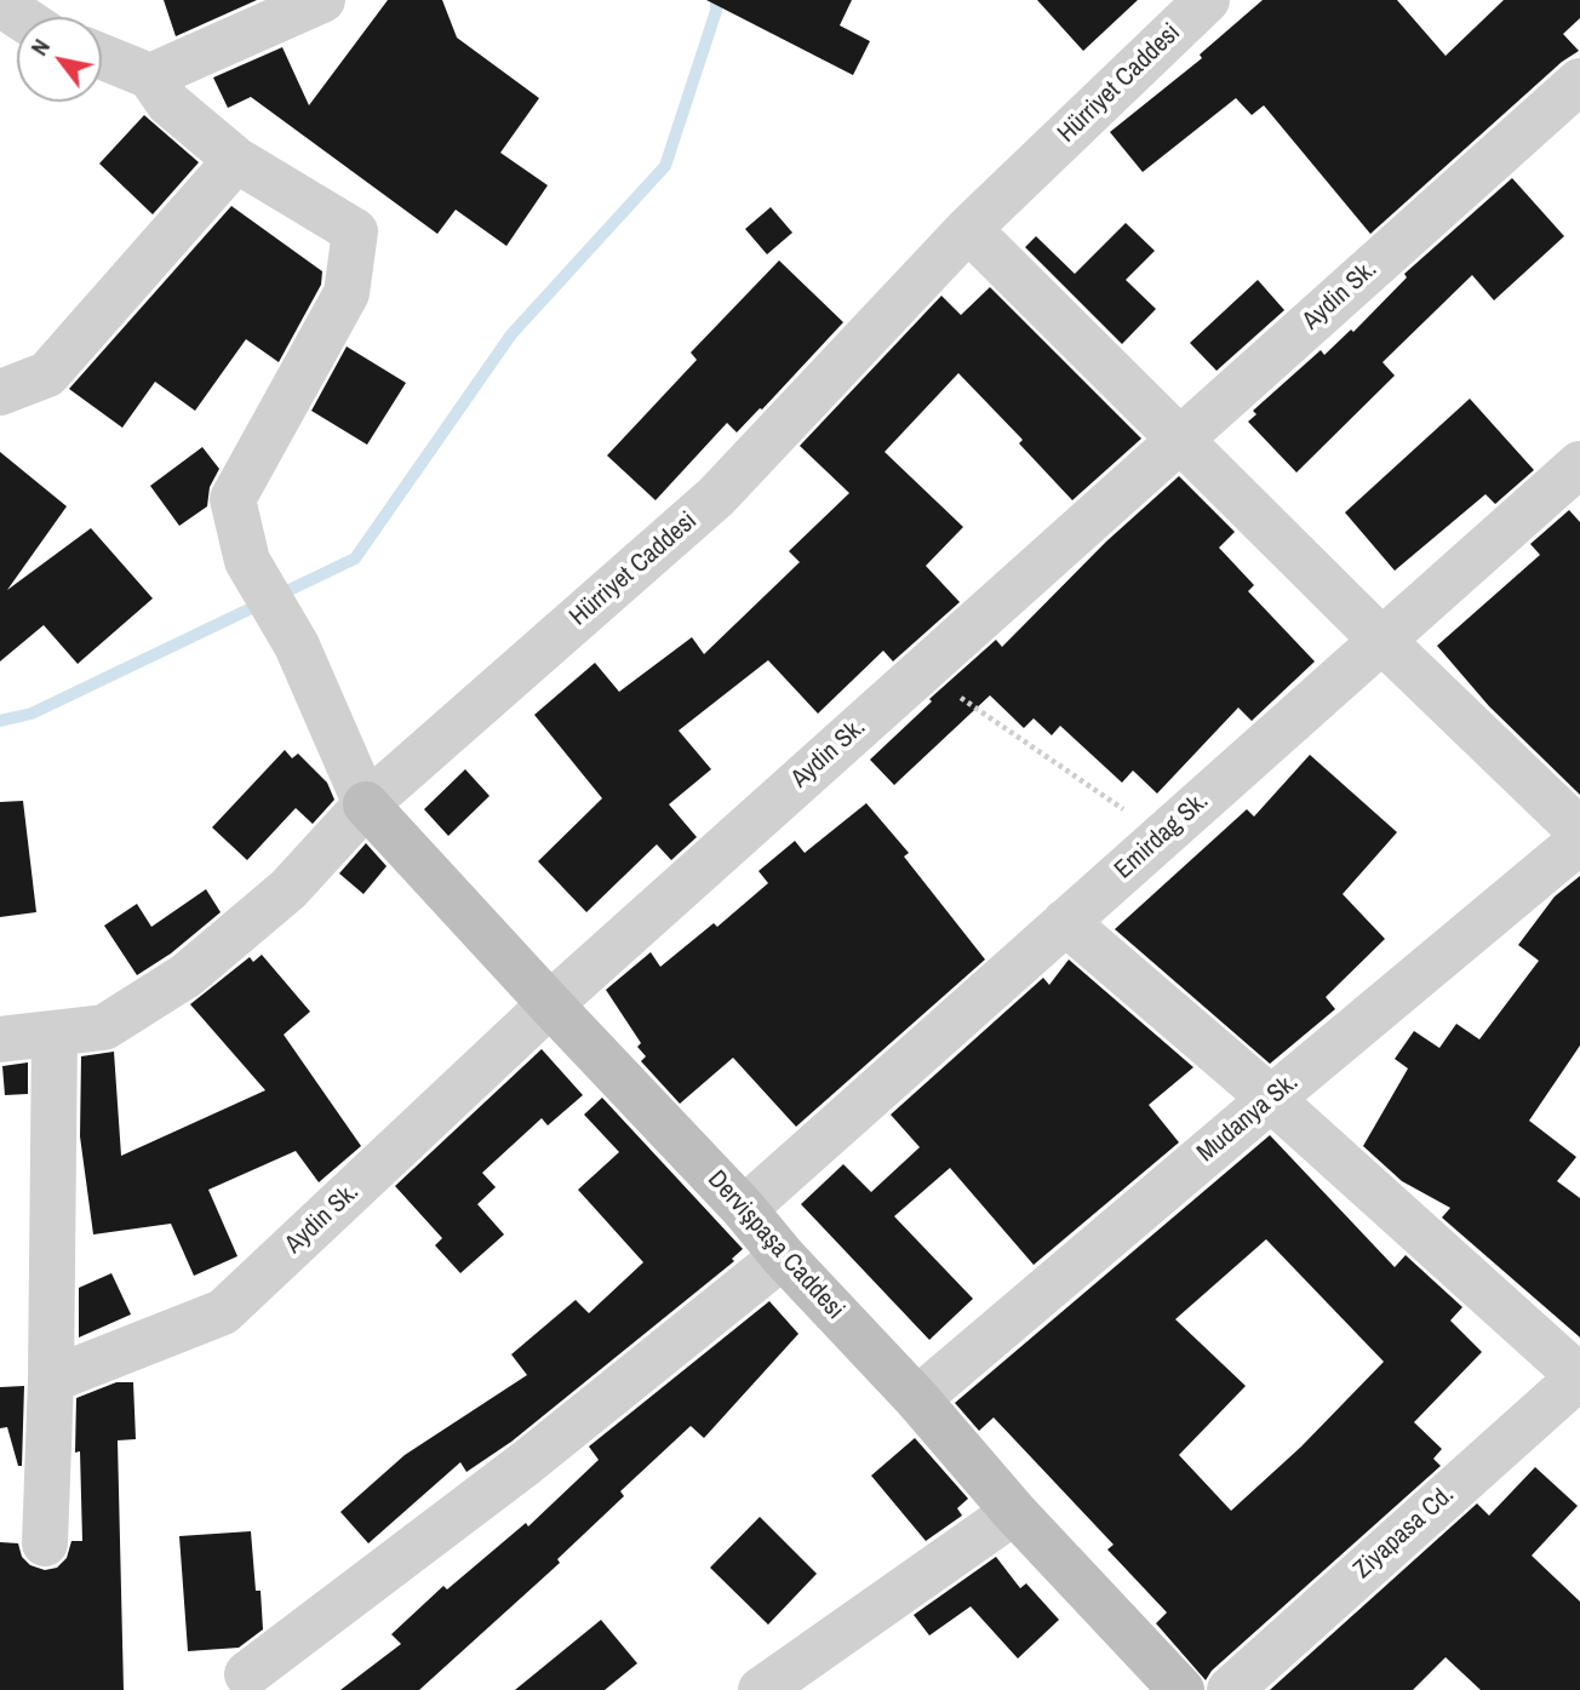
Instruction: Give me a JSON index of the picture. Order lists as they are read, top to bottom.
{
  "streets": {
    "street": [
      "Hürriyet Caddesi",
      "Aydin Sk.",
      "Emirdag Sk.",
      "Mudanya Sk.",
      "Dervişpaşa Caddesi",
      "Ziyapasa Cd."
    ]
  },
  "crossings": [
    ["Hürriyet Caddesi", "Dervişpaşa Caddesi"],
    ["Aydin Sk.", "Dervişpaşa Caddesi"],
    ["Emirdag Sk.", "Dervişpaşa Caddesi"],
    ["Mudanya Sk.", "Dervişpaşa Caddesi"]
  ],
  "north": "top left"
}
